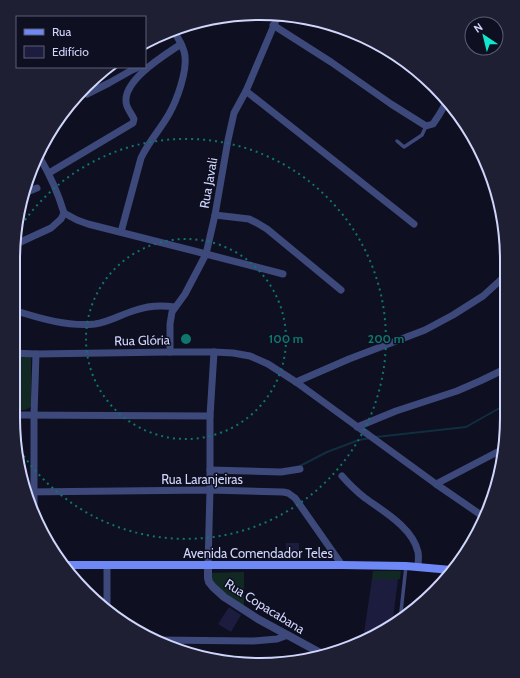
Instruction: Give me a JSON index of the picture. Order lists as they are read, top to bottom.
{
  "streets": {
    "main road": ["Avenida Comendador Teles"],
    "street": [
      "Rua Javali",
      "Rua Glória",
      "Rua Laranjeiras",
      "Rua Copacabana"
    ]
  },
  "crossings": [
    ["Rua Javali", "Rua Glória"],
    ["Rua Laranjeiras", "Avenida Comendador Teles"],
    ["Avenida Comendador Teles", "Rua Copacabana"]
  ],
  "legend": ["Rua", "Edifício"],
  "north": "top left",
  "rings": ["100 m", "200 m"]
}
